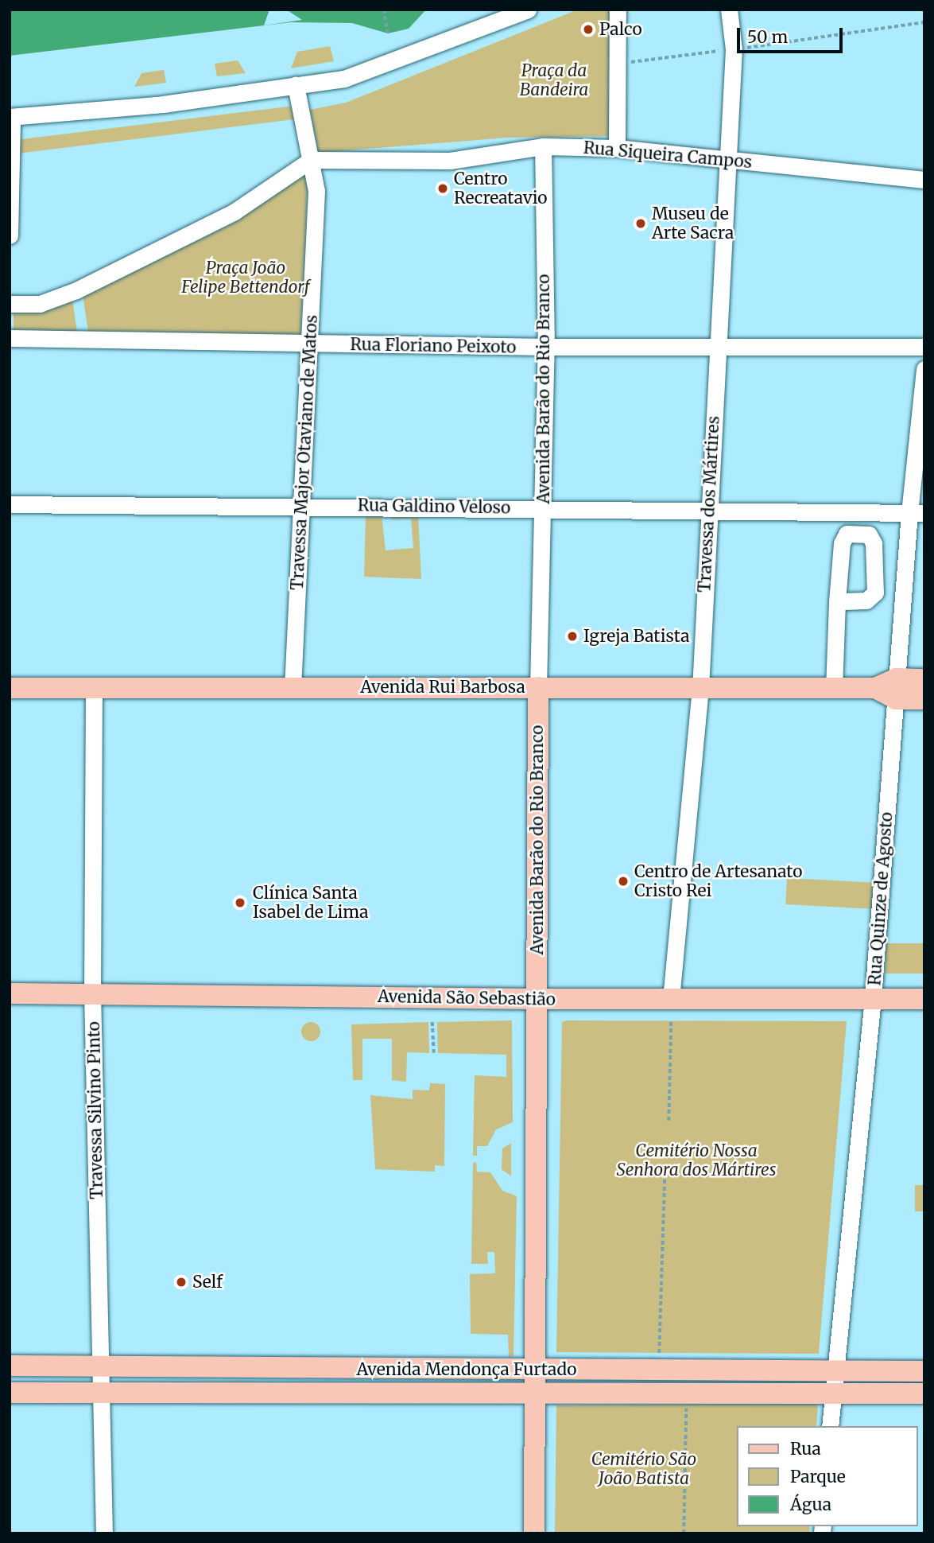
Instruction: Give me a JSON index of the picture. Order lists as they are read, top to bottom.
{
  "streets": {
    "main road": [
      "Avenida Barão do Rio Branco",
      "Avenida Rui Barbosa",
      "Avenida São Sebastião",
      "Avenida Mendonça Furtado"
    ],
    "street": [
      "Rua Siqueira Campos",
      "Rua Floriano Peixoto",
      "Travessa Major Otaviano de Matos",
      "Travessa dos Mártires",
      "Rua Galdino Veloso",
      "Rua Quinze de Agosto",
      "Travessa Silvino Pinto"
    ]
  },
  "crossings": [
    ["Rua Siqueira Campos", "Avenida Barão do Rio Branco"],
    ["Rua Siqueira Campos", "Travessa Major Otaviano de Matos"],
    ["Rua Siqueira Campos", "Travessa dos Mártires"],
    ["Rua Floriano Peixoto", "Avenida Barão do Rio Branco"],
    ["Rua Floriano Peixoto", "Travessa Major Otaviano de Matos"],
    ["Rua Floriano Peixoto", "Travessa dos Mártires"],
    ["Avenida Barão do Rio Branco", "Rua Galdino Veloso"],
    ["Avenida Barão do Rio Branco", "Avenida Rui Barbosa"],
    ["Avenida Barão do Rio Branco", "Avenida São Sebastião"],
    ["Avenida Barão do Rio Branco", "Avenida Mendonça Furtado"],
    ["Travessa Major Otaviano de Matos", "Rua Galdino Veloso"],
    ["Travessa Major Otaviano de Matos", "Avenida Rui Barbosa"],
    ["Travessa dos Mártires", "Rua Galdino Veloso"],
    ["Travessa dos Mártires", "Avenida Rui Barbosa"],
    ["Travessa dos Mártires", "Avenida São Sebastião"],
    ["Rua Galdino Veloso", "Rua Quinze de Agosto"],
    ["Avenida Rui Barbosa", "Rua Quinze de Agosto"],
    ["Avenida Rui Barbosa", "Travessa Silvino Pinto"],
    ["Rua Quinze de Agosto", "Avenida São Sebastião"],
    ["Rua Quinze de Agosto", "Avenida Mendonça Furtado"],
    ["Avenida São Sebastião", "Travessa Silvino Pinto"],
    ["Travessa Silvino Pinto", "Avenida Mendonça Furtado"]
  ],
  "parks": [
    "Praça da Bandeira",
    "Praça João Felipe Bettendorf",
    "Cemitério Nossa Senhora dos Mártires",
    "Cemitério São João Batista"
  ],
  "places": [
    "Palco",
    "Centro Recreatavio",
    "Museu de Arte Sacra",
    "Igreja Batista",
    "Centro de Artesanato Cristo Rei",
    "Clínica Santa Isabel de Lima",
    "Self"
  ],
  "legend": ["Rua", "Parque", "Água"],
  "scale_bar": "50 m"
}
